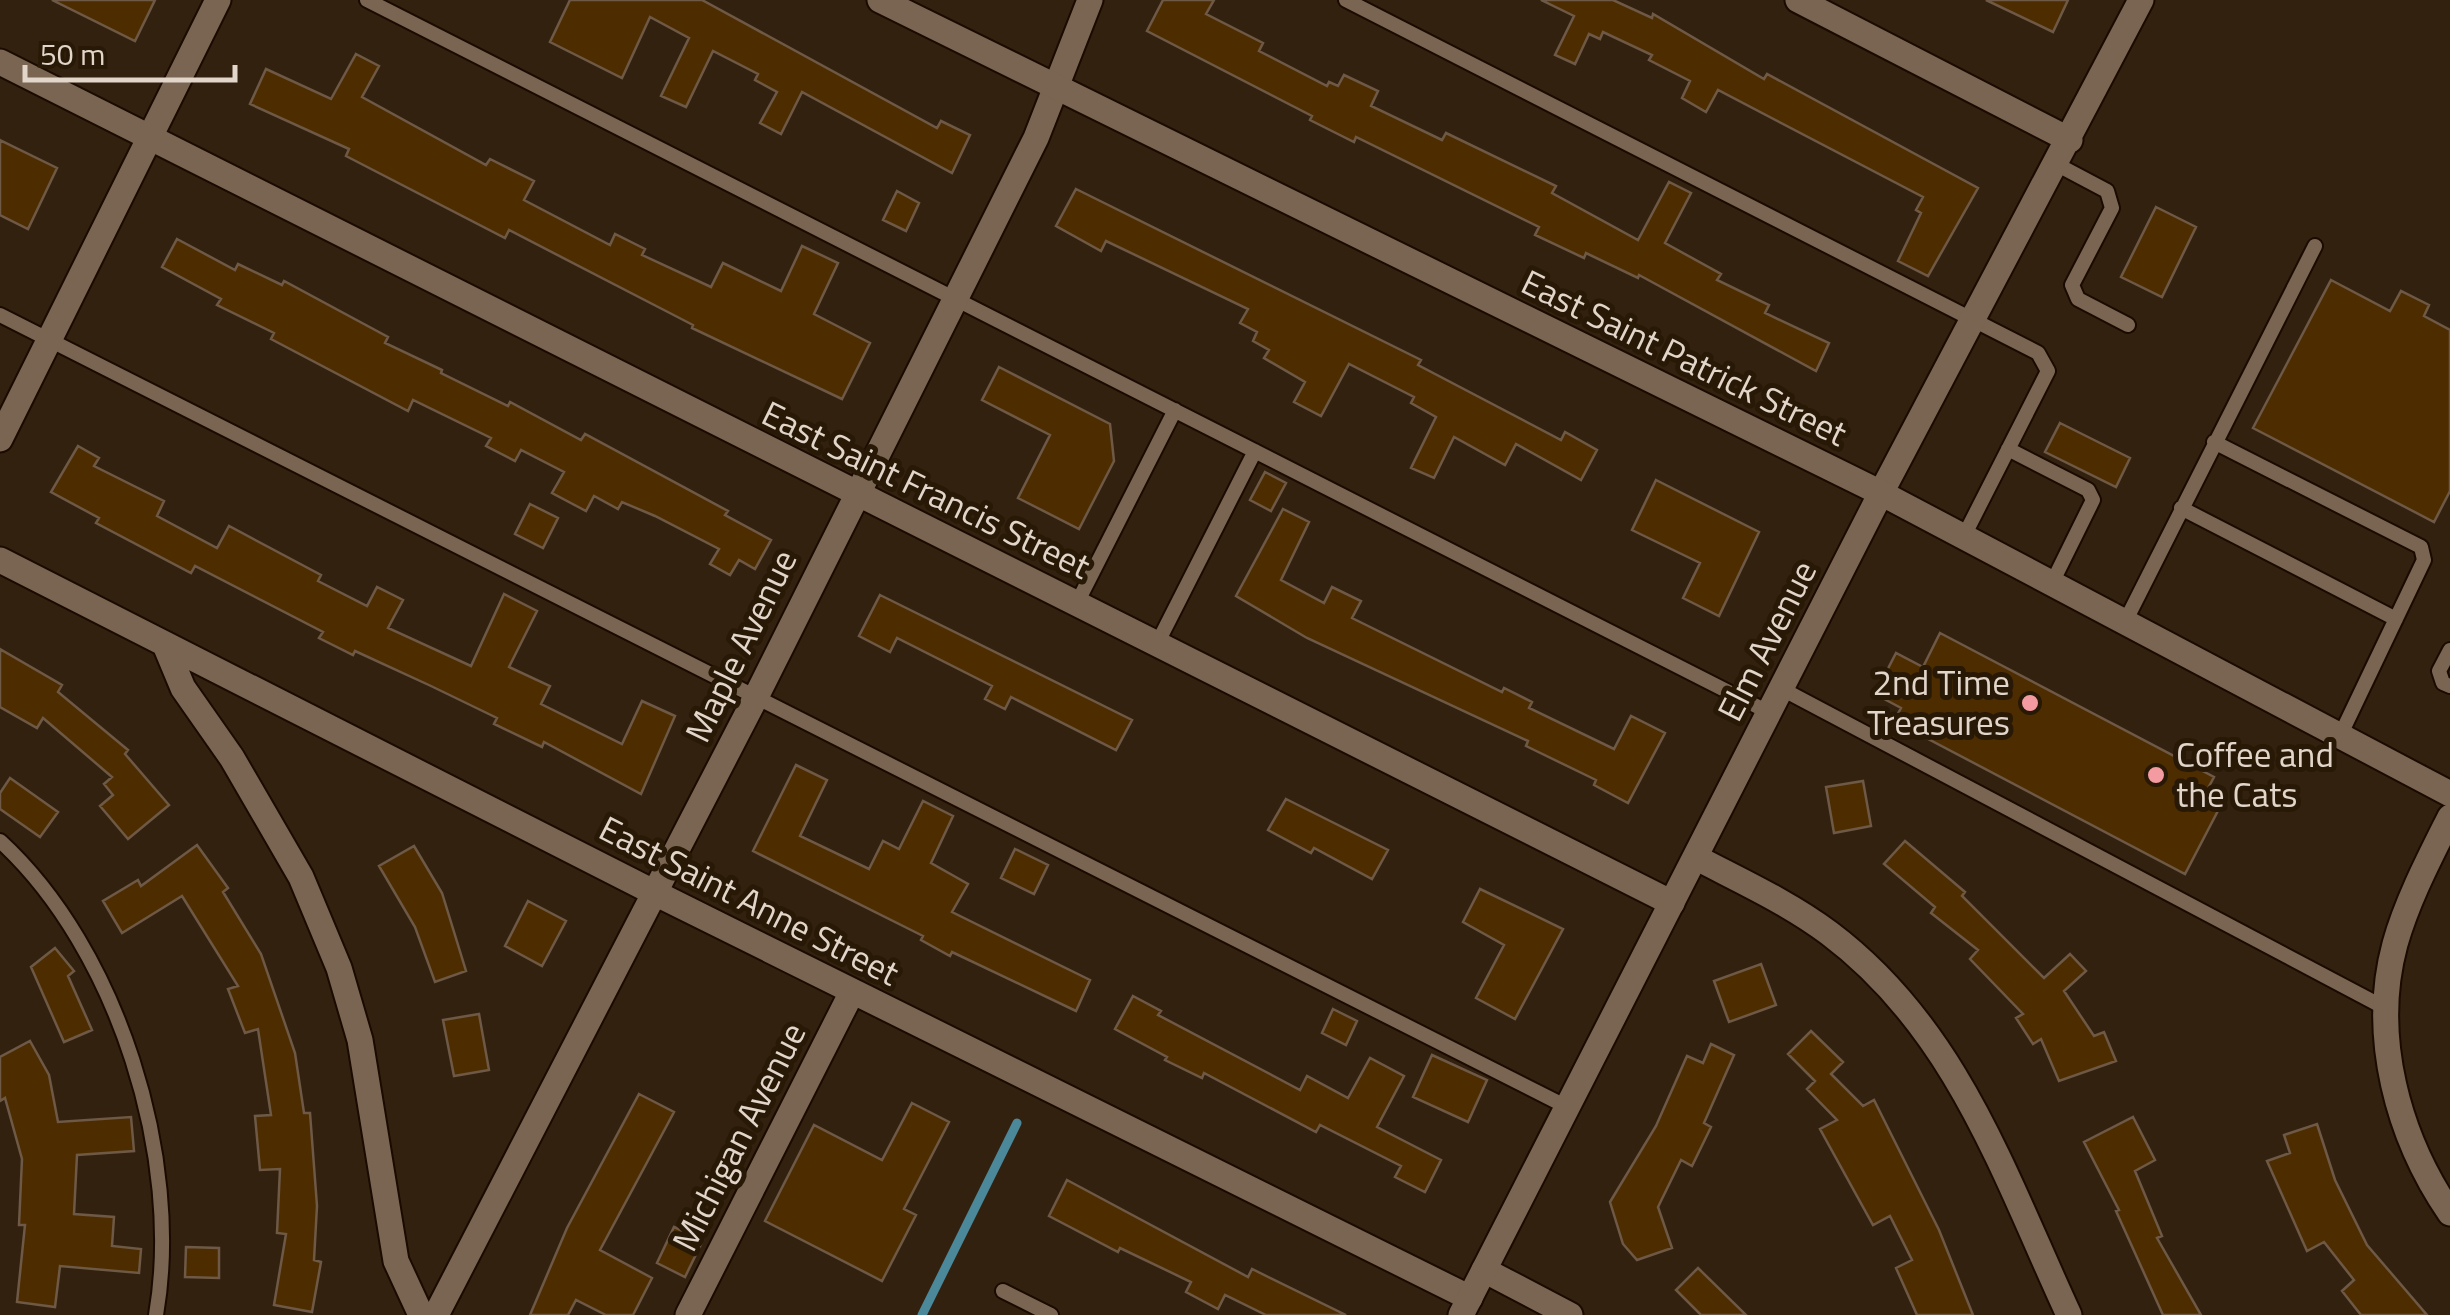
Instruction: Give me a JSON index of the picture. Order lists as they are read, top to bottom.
{
  "streets": {
    "street": [
      "East Saint Patrick Street",
      "East Saint Francis Street",
      "Elm Avenue",
      "Maple Avenue",
      "East Saint Anne Street",
      "Michigan Avenue"
    ]
  },
  "crossings": [
    ["East Saint Patrick Street", "Elm Avenue"],
    ["East Saint Patrick Street", "Maple Avenue"],
    ["East Saint Francis Street", "Elm Avenue"],
    ["East Saint Francis Street", "Maple Avenue"],
    ["Elm Avenue", "East Saint Anne Street"],
    ["Maple Avenue", "East Saint Anne Street"],
    ["East Saint Anne Street", "Michigan Avenue"]
  ],
  "places": ["2nd Time Treasures", "Coffee and the Cats"],
  "scale_bar": "50 m"
}
